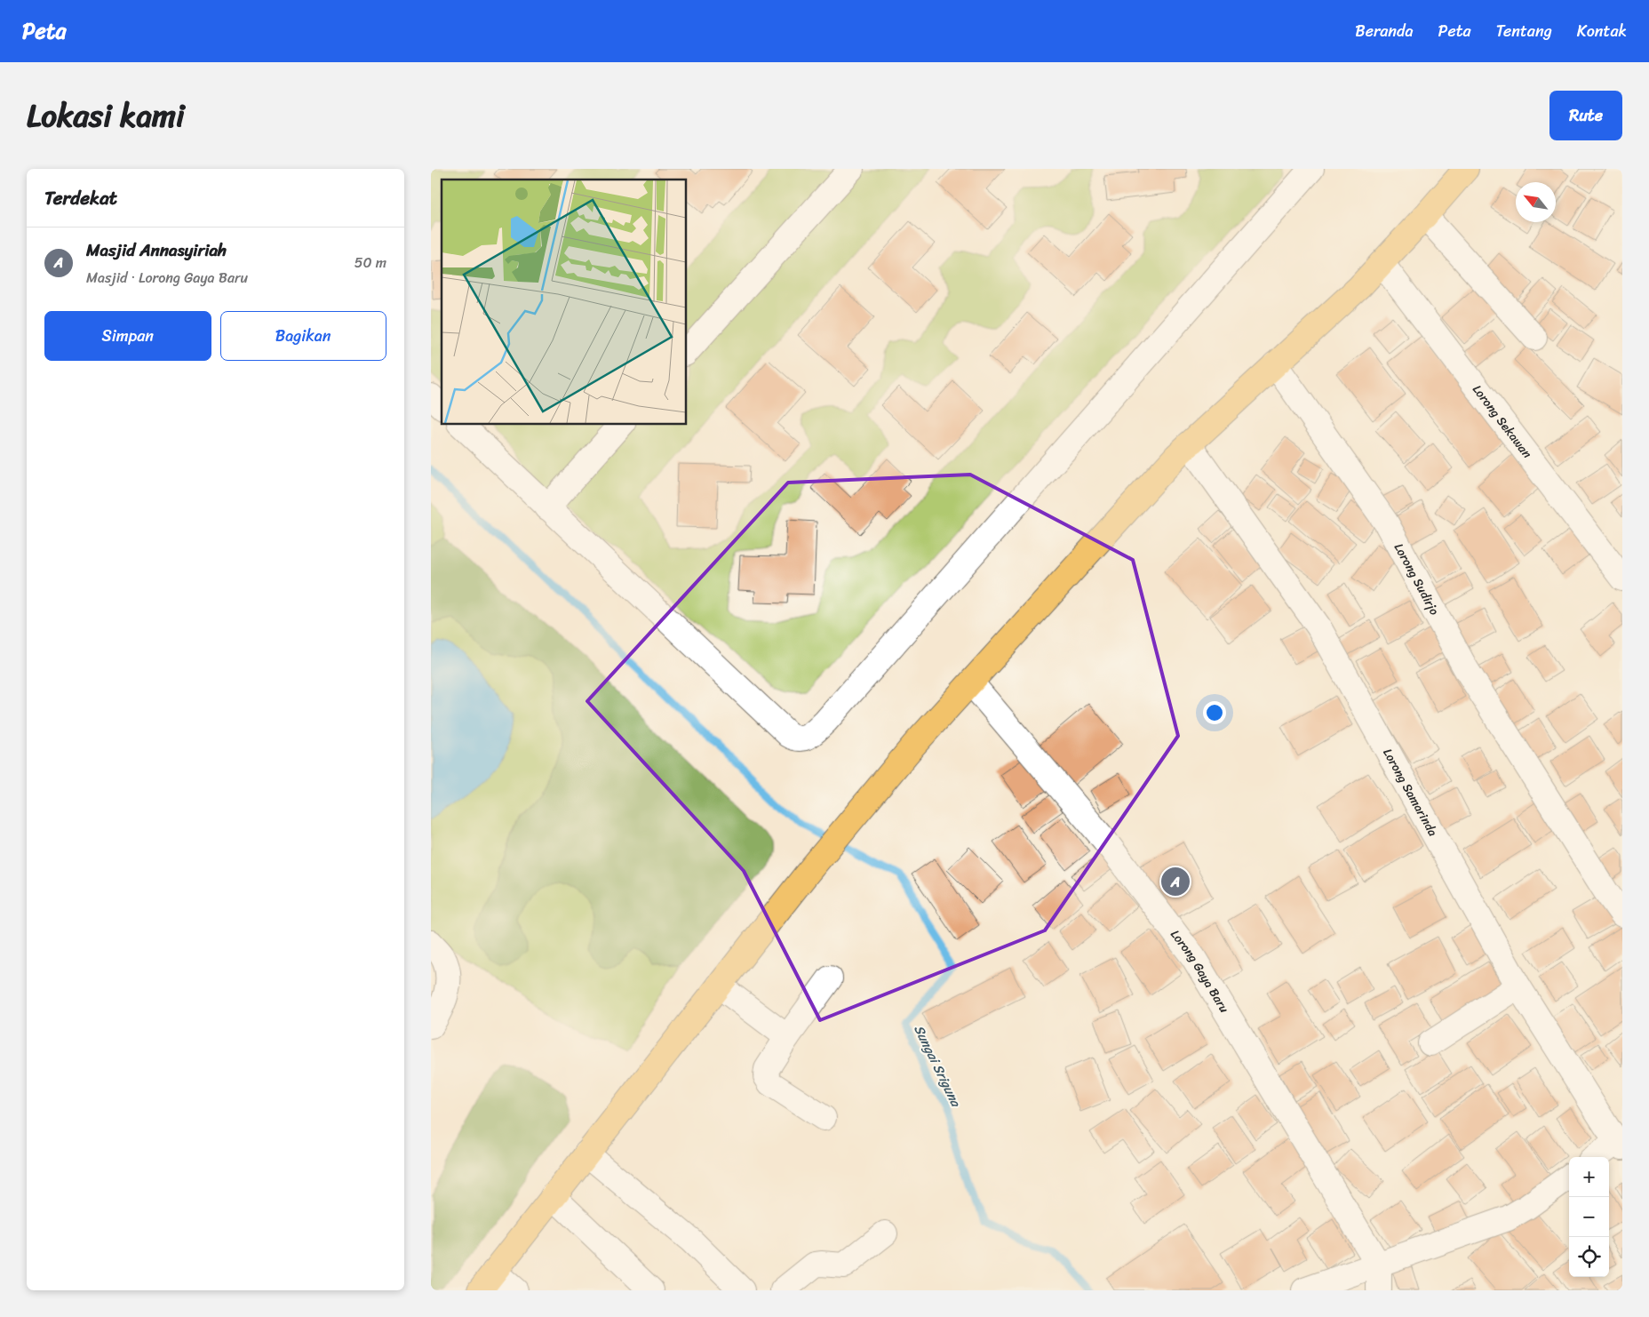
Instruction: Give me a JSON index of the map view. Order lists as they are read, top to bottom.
{
  "streets": {
    "street": [
      "Lorong Sekawan",
      "Lorong Sudirjo",
      "Lorong Samarinda",
      "Lorong Gaya Baru"
    ]
  },
  "water": ["Sungai Sriguna"],
  "north": "top left",
  "page": {
    "header": "Peta",
    "nav": [
      "Beranda",
      "Peta",
      "Tentang",
      "Kontak"
    ],
    "title": "Lokasi kami",
    "buttons": [
      "Rute",
      ["Simpan", "Bagikan"]
    ],
    "heading": "Terdekat",
    "list": [
      {
        "mark": "A",
        "name": "Masjid Annasyiriah",
        "note": "Masjid · Lorong Gaya Baru",
        "value": "50 m"
      }
    ],
    "pins": "A",
    "map_buttons": ["+", "−"]
  }
}
